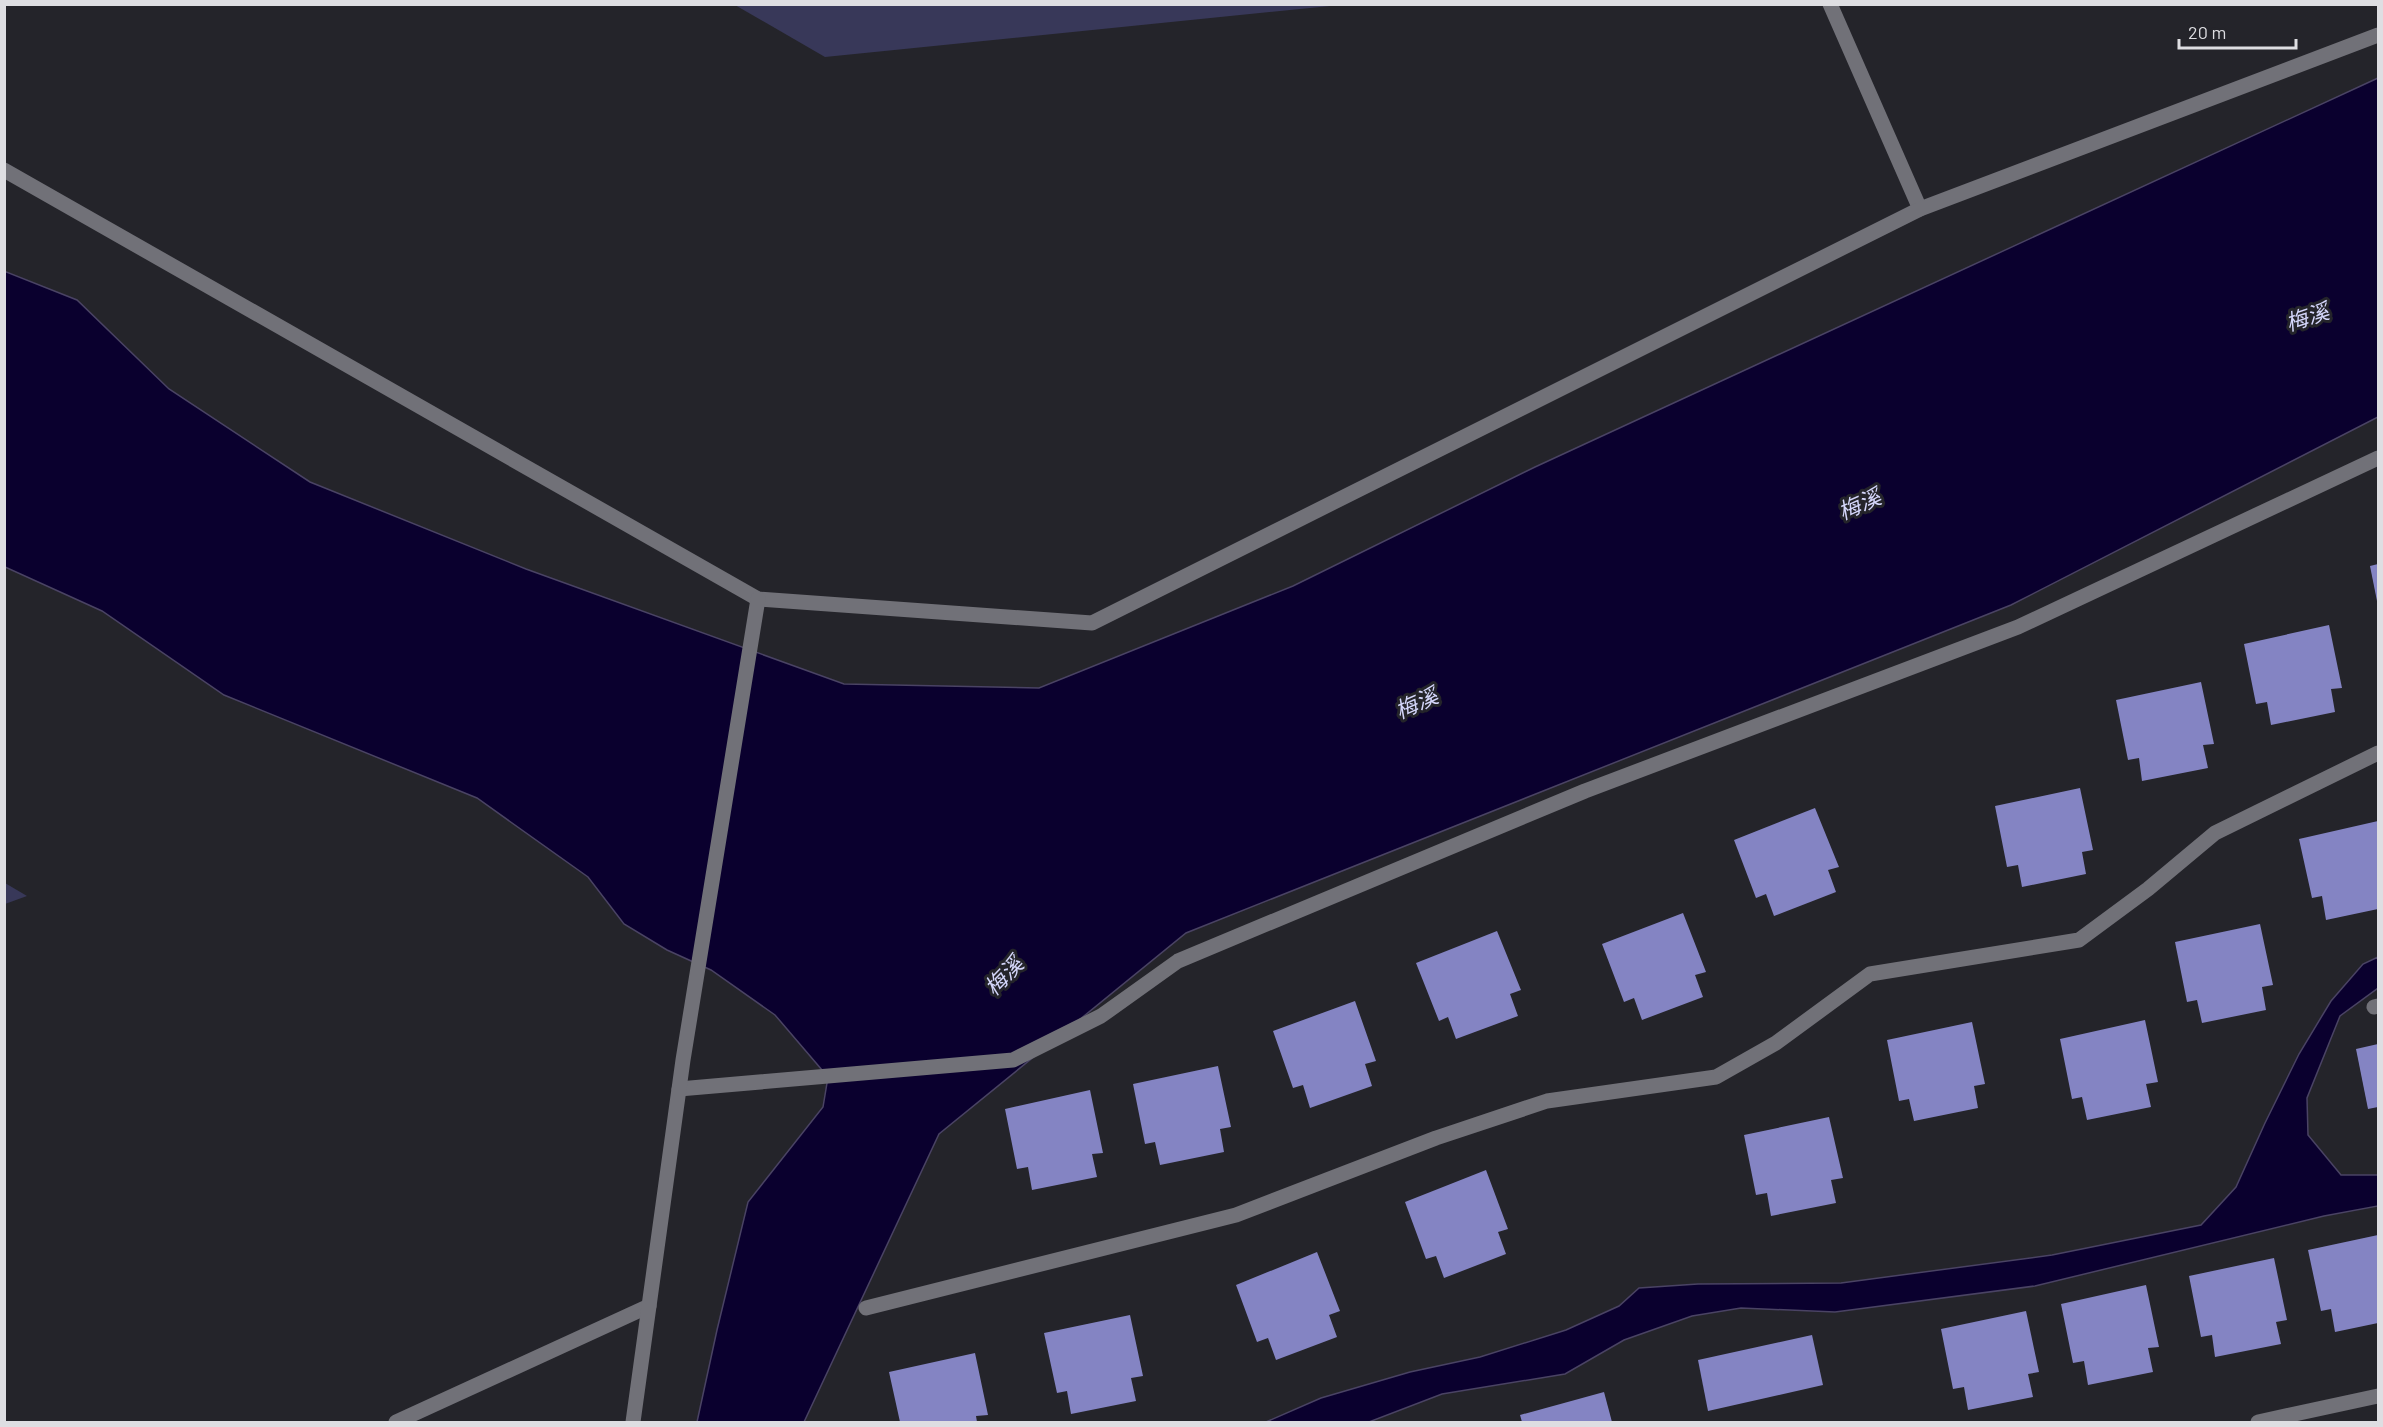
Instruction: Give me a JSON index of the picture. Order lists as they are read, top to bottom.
{
  "water": ["梅溪"],
  "scale_bar": "20 m"
}
